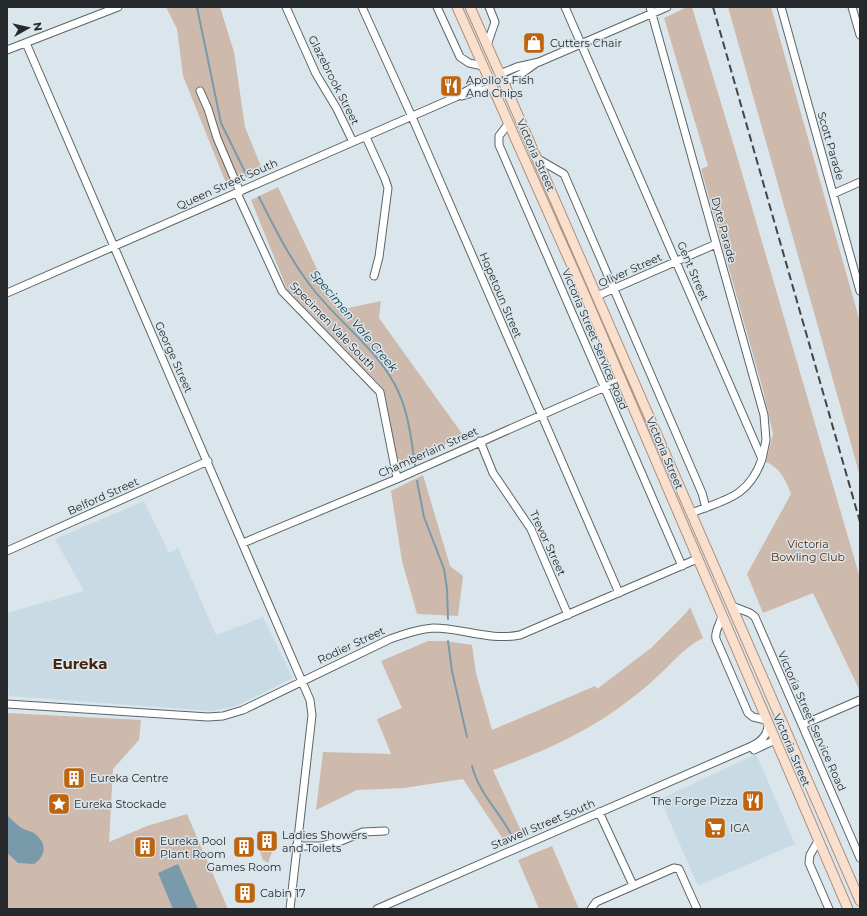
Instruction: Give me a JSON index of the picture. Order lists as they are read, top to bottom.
{
  "streets": {
    "main road": ["Victoria Street", "Queen Street South"],
    "street": [
      "Glazebrook Street",
      "Scott Parade",
      "Dyte Parade",
      "Oliver Street",
      "Gent Street",
      "Hopetoun Street",
      "Specimen Vale South",
      "Victoria Street Service Road",
      "George Street",
      "Chamberlain Street",
      "Belford Street",
      "Trevor Street",
      "Rodier Street",
      "Stawell Street South"
    ]
  },
  "crossings": [
    ["Glazebrook Street", "Queen Street South"],
    ["Victoria Street", "Queen Street South"],
    ["Victoria Street", "Oliver Street"],
    ["Victoria Street", "Victoria Street Service Road"],
    ["Victoria Street", "Chamberlain Street"],
    ["Victoria Street", "Rodier Street"],
    ["Victoria Street", "Stawell Street South"],
    ["Queen Street South", "Hopetoun Street"],
    ["Queen Street South", "Specimen Vale South"],
    ["Queen Street South", "George Street"],
    ["Dyte Parade", "Oliver Street"],
    ["Dyte Parade", "Gent Street"],
    ["Oliver Street", "Gent Street"],
    ["Hopetoun Street", "Chamberlain Street"],
    ["Hopetoun Street", "Rodier Street"],
    ["Specimen Vale South", "Chamberlain Street"],
    ["Victoria Street Service Road", "Chamberlain Street"],
    ["Victoria Street Service Road", "Rodier Street"],
    ["George Street", "Chamberlain Street"],
    ["George Street", "Belford Street"],
    ["George Street", "Rodier Street"],
    ["Chamberlain Street", "Trevor Street"],
    ["Trevor Street", "Rodier Street"]
  ],
  "districts": ["Eureka"],
  "water": ["Specimen Vale Creek"],
  "parks": ["Victoria Bowling Club"],
  "places": {
    "shop": ["Cutters Chair"],
    "restaurant": ["Apollo’s Fish And Chips", "The Forge Pizza"],
    "building": [
      "Eureka Centre",
      "Ladies Showers and Toilets",
      "Eureka Pool Plant Room",
      "Games Room",
      "Cabin 17"
    ],
    "place": ["Eureka Stockade"],
    "supermarket": ["IGA"]
  },
  "north": "right"
}
